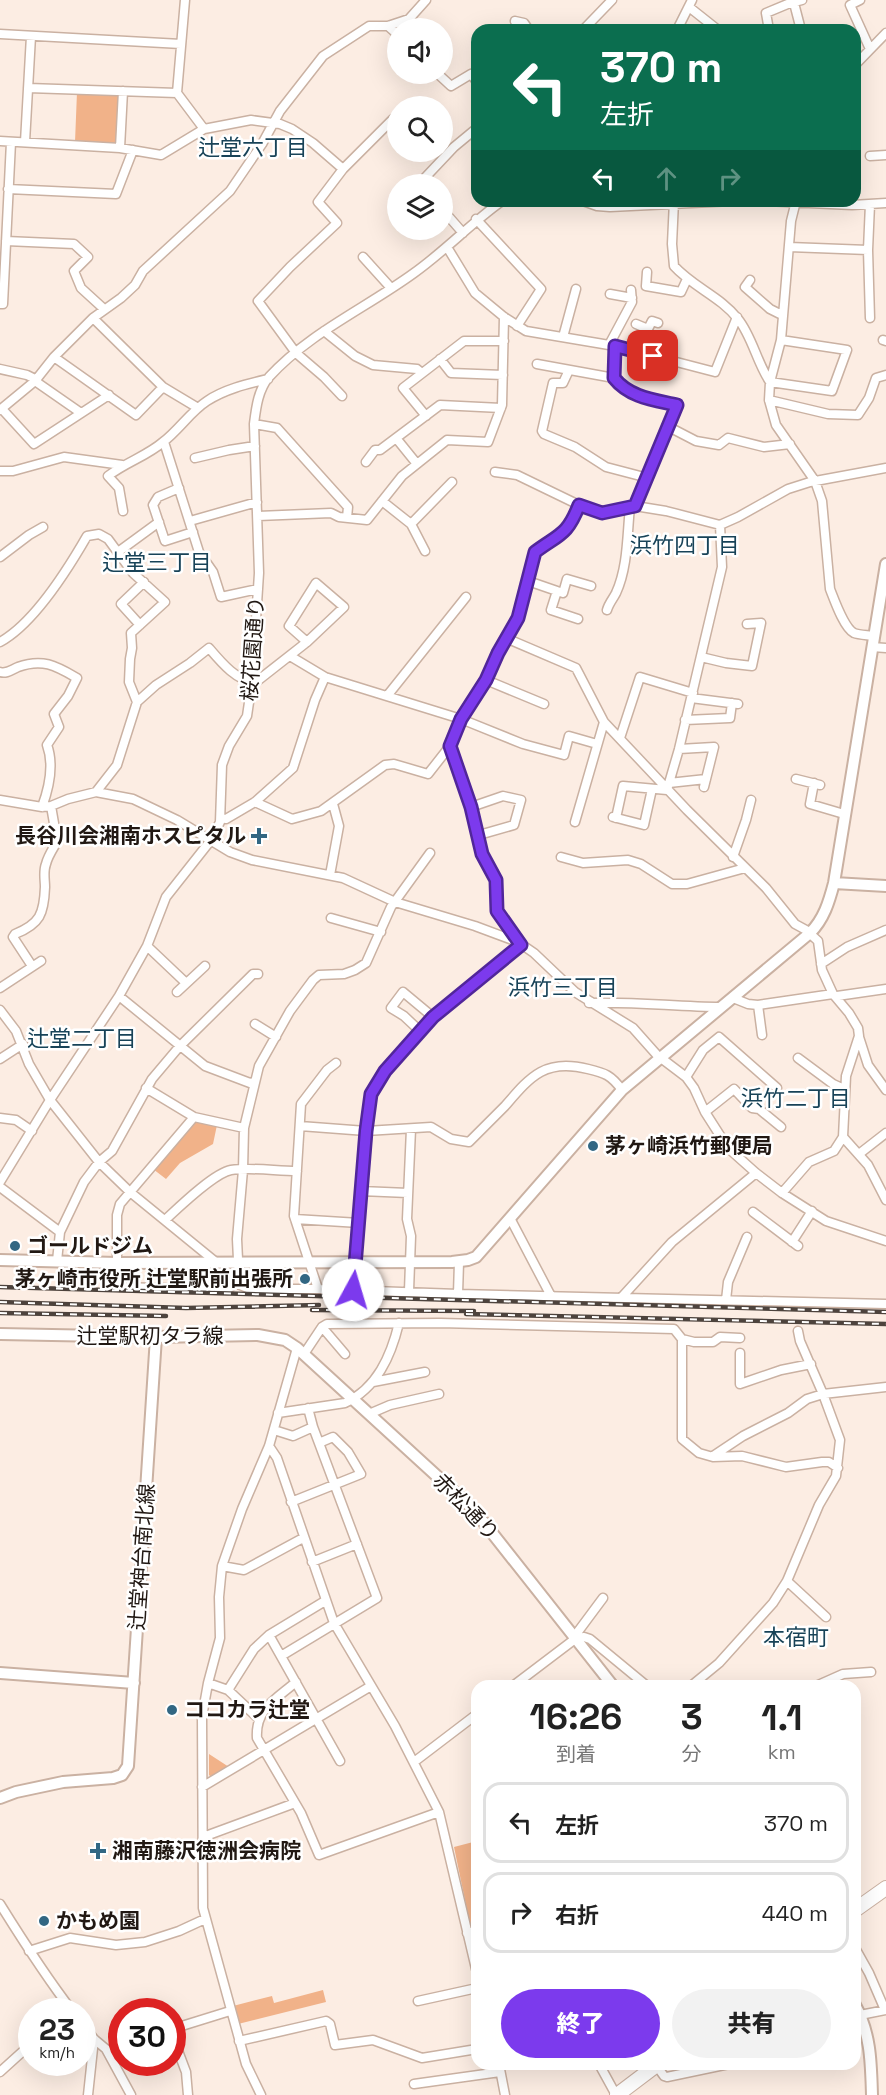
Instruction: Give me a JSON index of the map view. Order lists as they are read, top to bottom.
{
  "streets": {
    "street": [
      "桜花園通り",
      "辻堂駅初タラ線",
      "赤松通り",
      "辻堂神台南北線"
    ]
  },
  "crossings": [
    ["辻堂駅初タラ線", "赤松通り"],
    ["辻堂駅初タラ線", "辻堂神台南北線"]
  ],
  "districts": [
    "辻堂六丁目",
    "浜竹四丁目",
    "辻堂三丁目",
    "浜竹三丁目",
    "辻堂二丁目",
    "浜竹二丁目",
    "本宿町"
  ],
  "places": {
    "health": ["長谷川会湘南ホスピタル", "湘南藤沢徳洲会病院"],
    "other": [
      "茅ヶ崎浜竹郵便局",
      "ゴールドジム",
      "茅ヶ崎市役所 辻堂駅前出張所",
      "ココカラ辻堂",
      "かもめ園"
    ]
  },
  "page": {
    "turn": ["370 m", "左折"],
    "eta": [
      "16:26",
      "到着",
      "3",
      "分",
      "1.1",
      "km"
    ],
    "list": [
      {
        "name": "左折",
        "value": "370 m"
      },
      {
        "name": "右折",
        "value": "440 m"
      }
    ],
    "buttons": ["終了", "共有"],
    "speed": "23 km/h",
    "limit": "30"
  }
}
